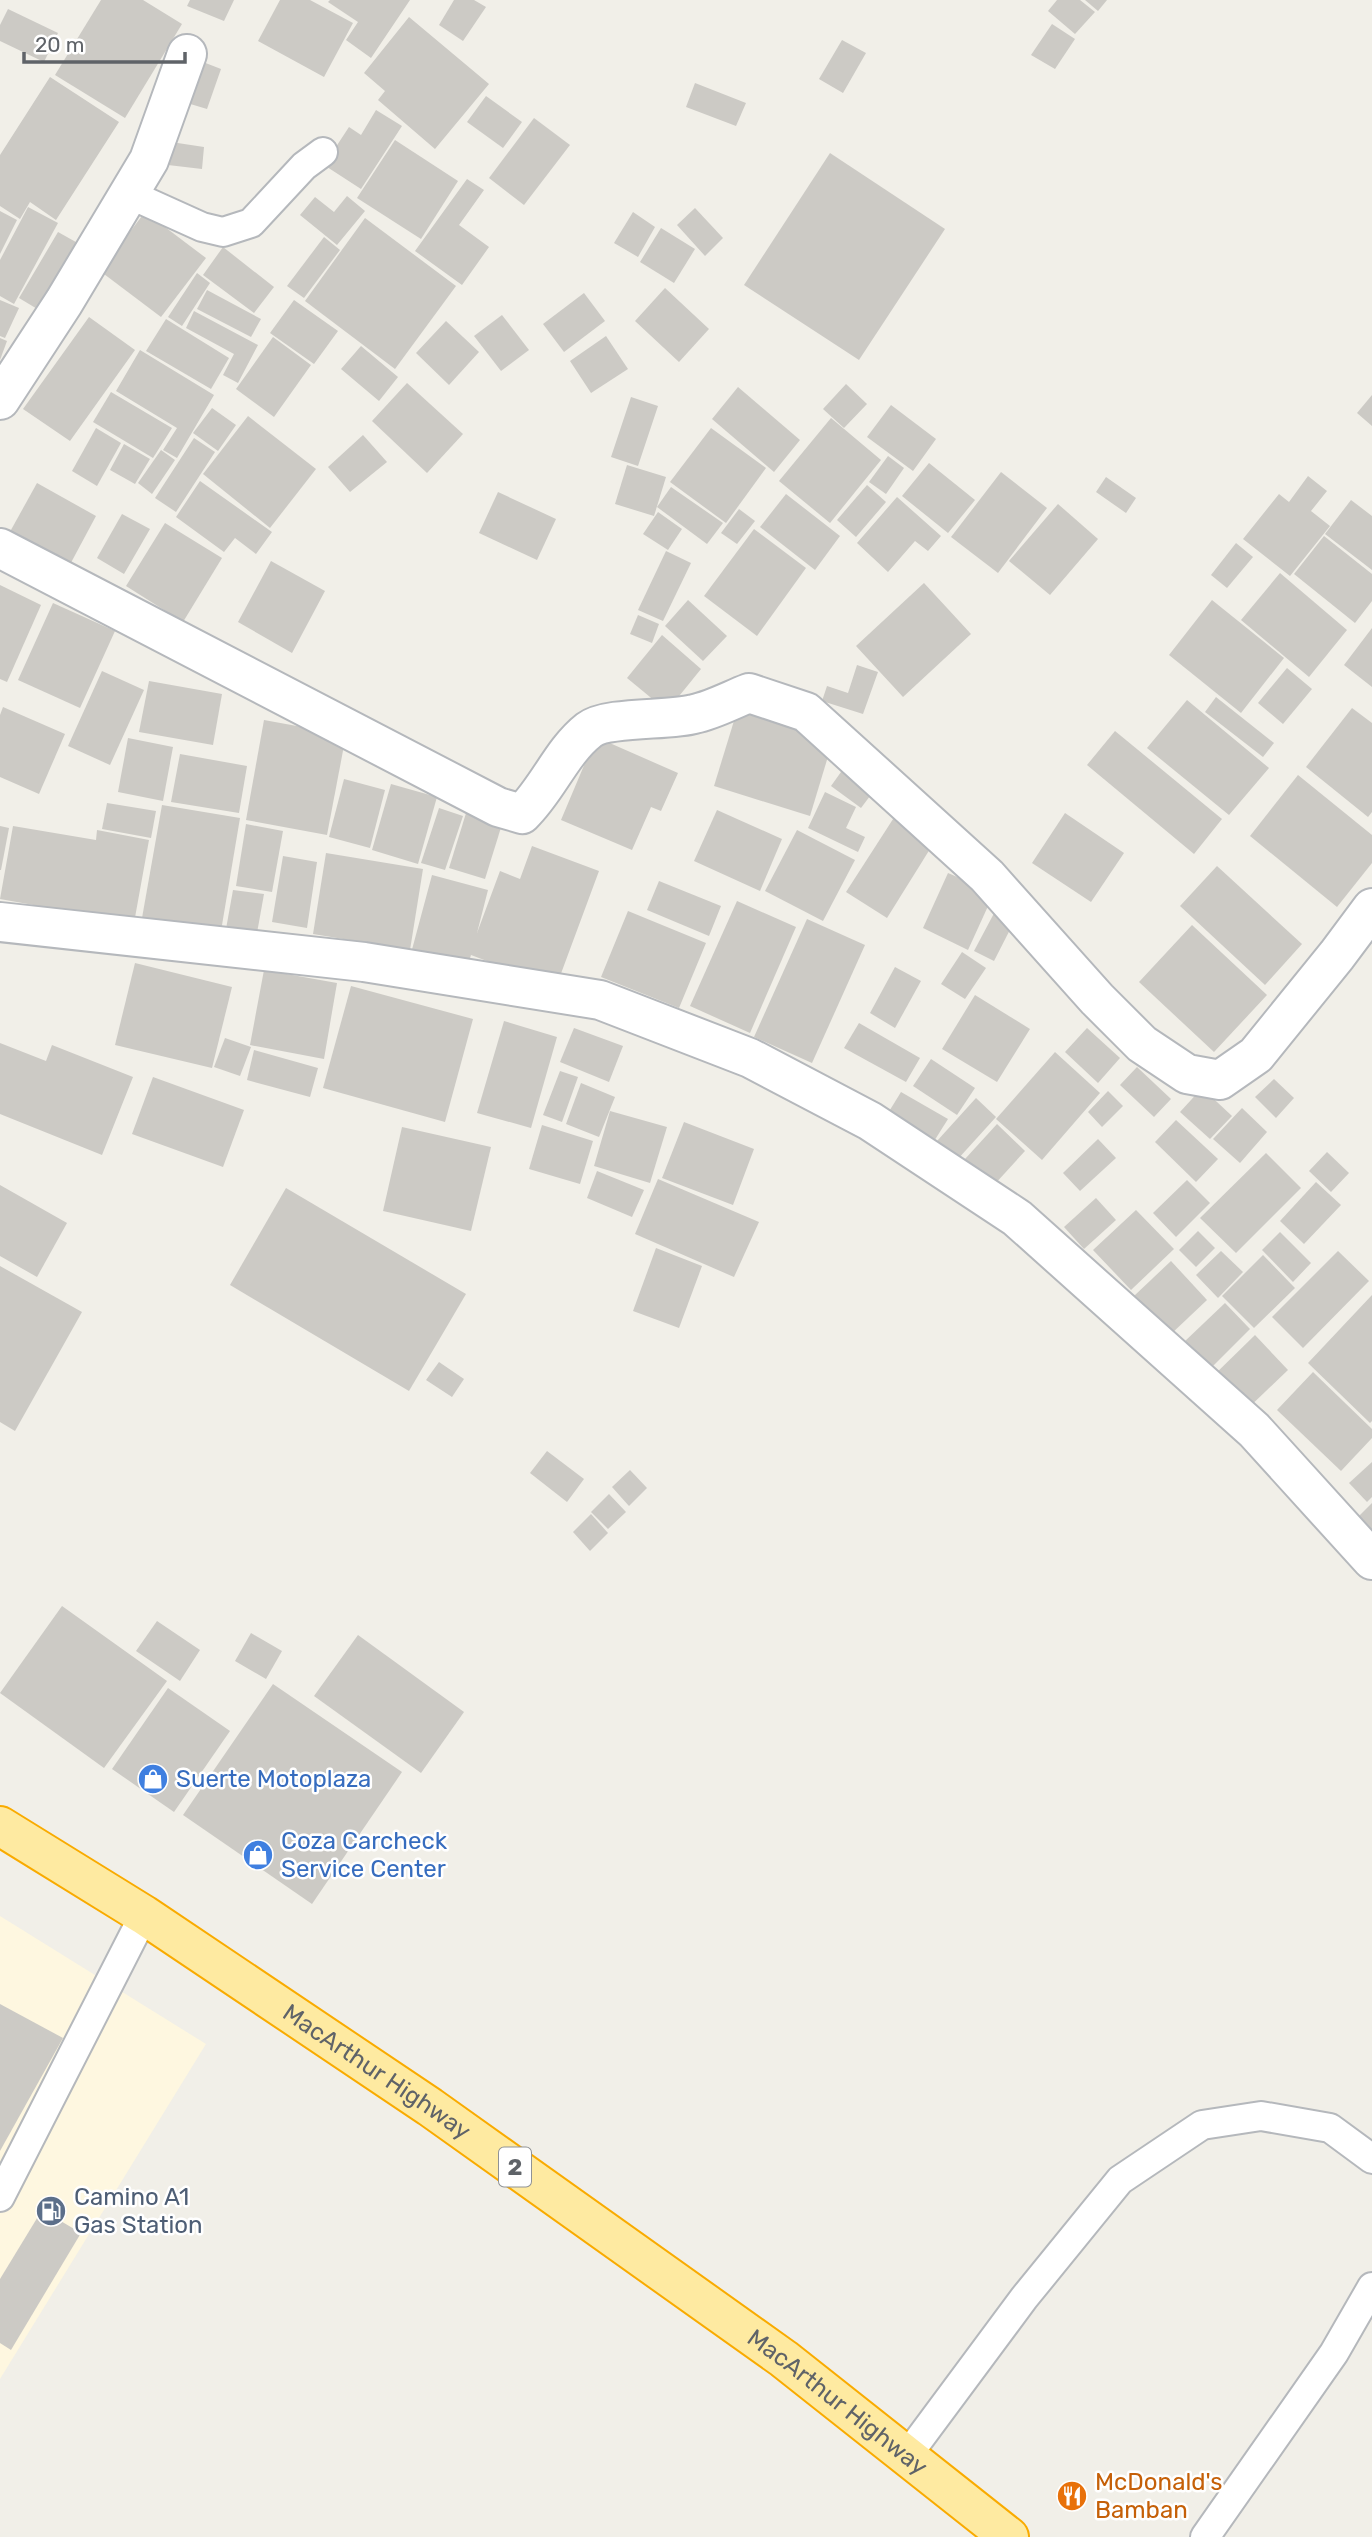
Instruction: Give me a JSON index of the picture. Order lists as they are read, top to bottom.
{
  "streets": {
    "highway": ["MacArthur Highway", "2"]
  },
  "places": {
    "shop": ["Suerte Motoplaza", "Coza Carcheck Service Center"],
    "fuel station": ["Camino A1 Gas Station"],
    "restaurant": ["McDonald's Bamban"]
  },
  "scale_bar": "20 m"
}
